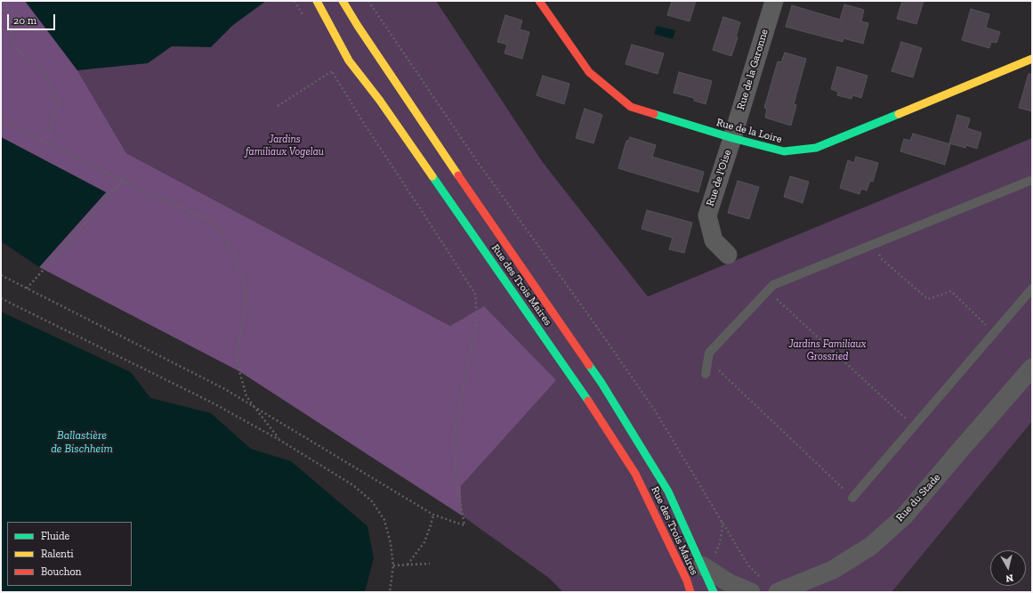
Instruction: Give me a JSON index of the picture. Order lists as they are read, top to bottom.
{
  "streets": {
    "main road": ["Rue de la Loire", "Rue des Trois Maires"],
    "street": ["Rue de la Garonne", "Rue de l'Oise", "Rue du Stade"]
  },
  "crossings": [
    ["Rue de la Garonne", "Rue de la Loire"],
    ["Rue de la Garonne", "Rue de l'Oise"],
    ["Rue de la Loire", "Rue de l'Oise"]
  ],
  "water": ["Ballastière de Bischheim"],
  "parks": ["Jardins familiaux Vogelau", "Jardins Familiaux Grossried"],
  "legend": ["Fluide", "Ralenti", "Bouchon"],
  "scale_bar": "20 m",
  "north": "bottom"
}
